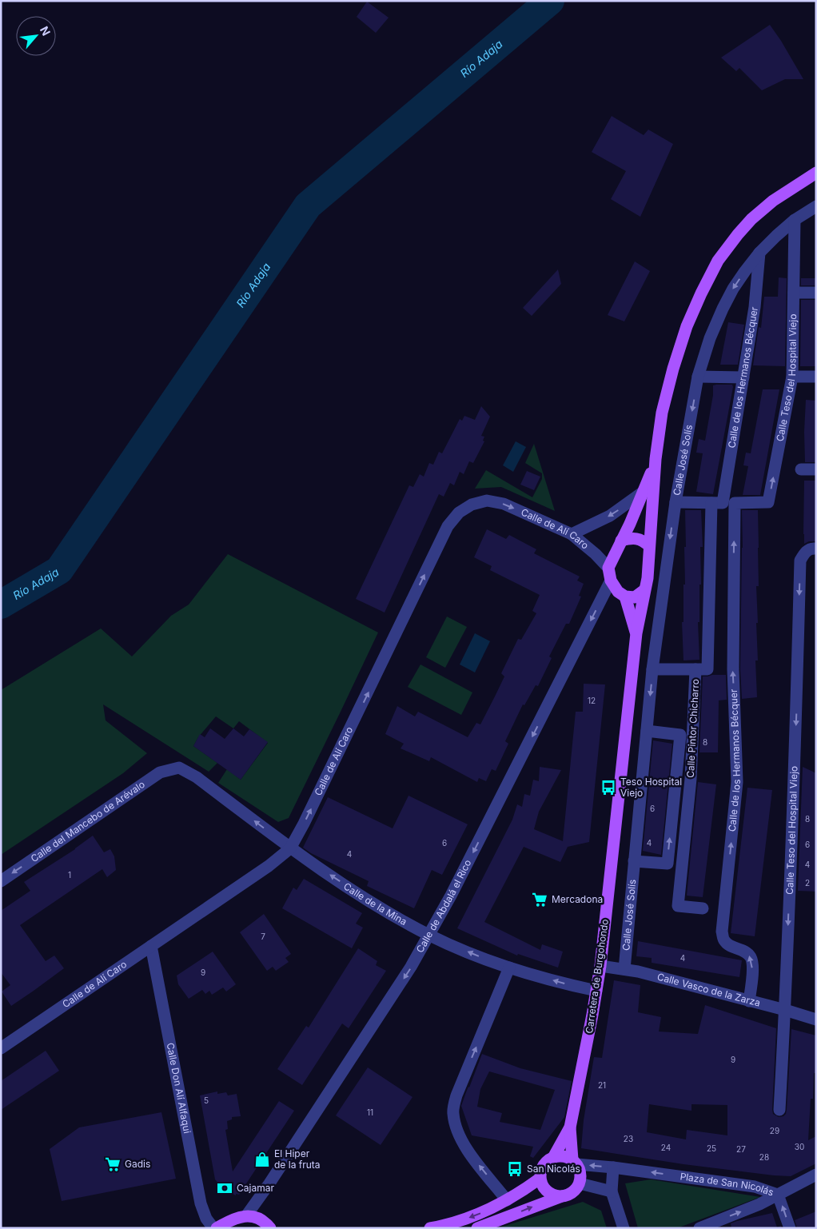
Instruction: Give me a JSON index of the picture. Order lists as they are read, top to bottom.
{
  "streets": {
    "main road": ["Carretera de Burgohondo"],
    "street": [
      "Calle de los Hermanos Bécquer",
      "Calle Teso del Hospital Viejo",
      "Calle José Solís",
      "Calle de Alí Caro",
      "Calle Pintor Chicharro",
      "Calle del Mancebo de Arévalo",
      "Calle de la Mina",
      "Calle de Abdalá el Rico",
      "Calle Vasco de la Zarza",
      "Calle Don Alí Alfaqui",
      "Plaza de San Nicolás"
    ]
  },
  "crossings": [
    ["Calle de los Hermanos Bécquer", "Calle Teso del Hospital Viejo"],
    ["Calle de los Hermanos Bécquer", "Calle José Solís"],
    ["Calle de los Hermanos Bécquer", "Calle Pintor Chicharro"],
    ["Calle de los Hermanos Bécquer", "Calle Vasco de la Zarza"],
    ["Calle Teso del Hospital Viejo", "Calle José Solís"],
    ["Calle Teso del Hospital Viejo", "Calle Pintor Chicharro"],
    ["Calle Teso del Hospital Viejo", "Calle Vasco de la Zarza"],
    ["Calle José Solís", "Calle Vasco de la Zarza"],
    ["Calle de Alí Caro", "Calle de la Mina"],
    ["Calle de Alí Caro", "Calle de Abdalá el Rico"],
    ["Calle de Alí Caro", "Carretera de Burgohondo"],
    ["Calle de Alí Caro", "Calle Don Alí Alfaqui"],
    ["Calle del Mancebo de Arévalo", "Calle de la Mina"],
    ["Calle de la Mina", "Calle de Abdalá el Rico"],
    ["Calle de la Mina", "Carretera de Burgohondo"],
    ["Calle de Abdalá el Rico", "Carretera de Burgohondo"],
    ["Carretera de Burgohondo", "Calle Vasco de la Zarza"],
    ["Carretera de Burgohondo", "Plaza de San Nicolás"]
  ],
  "one_way": [
    "Calle de los Hermanos Bécquer",
    "Calle José Solís",
    "Calle de Alí Caro",
    "Calle del Mancebo de Arévalo",
    "Calle de la Mina",
    "Calle de Abdalá el Rico"
  ],
  "water": ["Río Adaja"],
  "places": {
    "bus stop": ["Teso Hospital Viejo", "San Nicolás"],
    "supermarket": ["Mercadona", "Gadis"],
    "shop": ["El Hiper de la fruta"],
    "bank": ["Cajamar"]
  },
  "house_numbers": [
    "12",
    "8",
    "6",
    "8",
    "6",
    "4",
    "6",
    "4",
    "4",
    "1",
    "2",
    "7",
    "4",
    "9",
    "9",
    "21",
    "5",
    "11",
    "29",
    "23",
    "30",
    "24",
    "25",
    "27",
    "28"
  ],
  "north": "top right"
}
